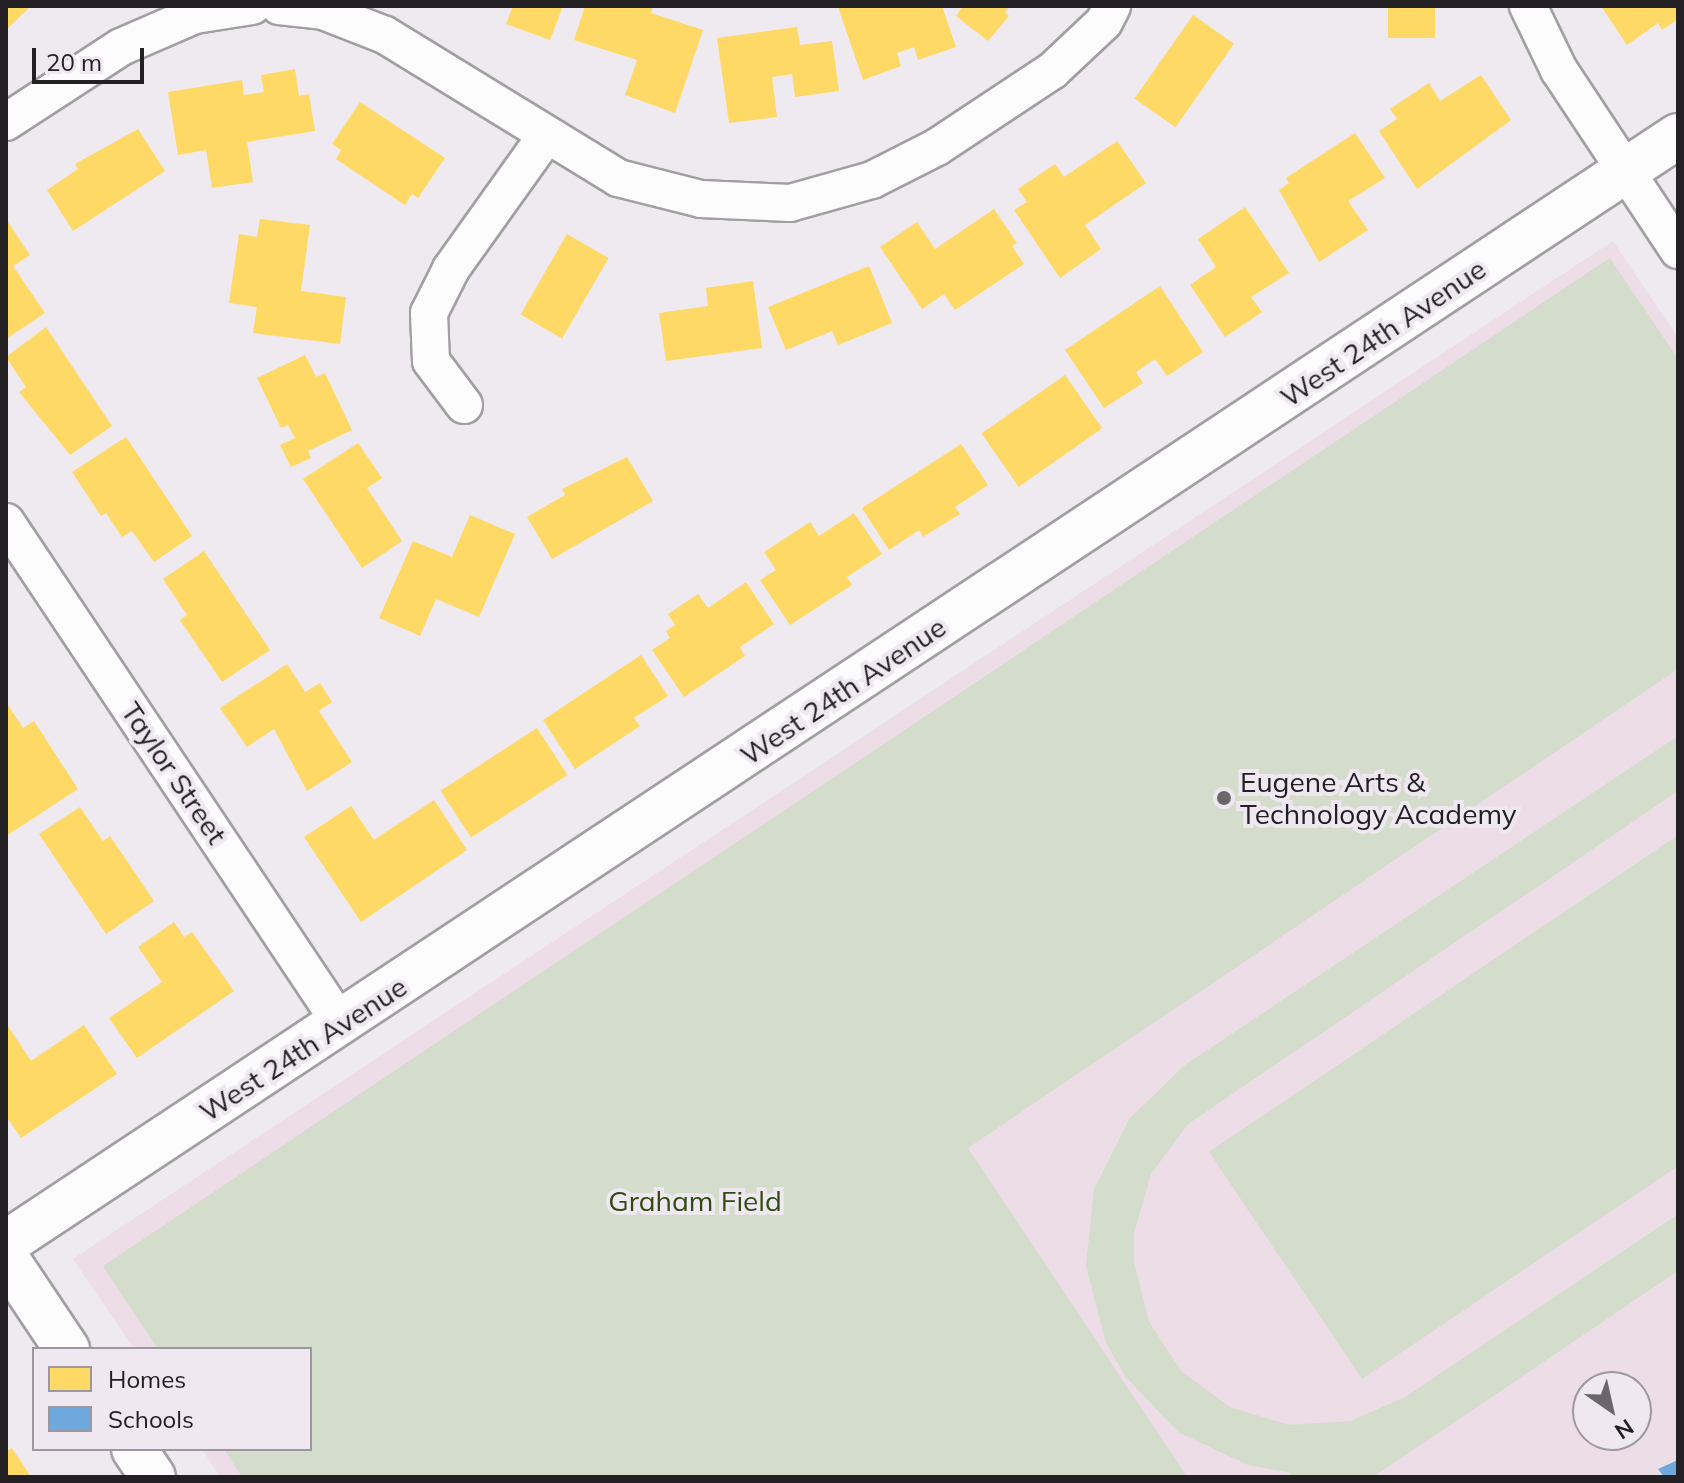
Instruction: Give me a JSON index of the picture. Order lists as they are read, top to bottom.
{
  "streets": {
    "street": ["West 24th Avenue", "Taylor Street"]
  },
  "crossings": [
    ["West 24th Avenue", "Taylor Street"]
  ],
  "parks": ["Graham Field"],
  "places": ["Eugene Arts & Technology Academy"],
  "legend": ["Homes", "Schools"],
  "scale_bar": "20 m",
  "north": "bottom right"
}
